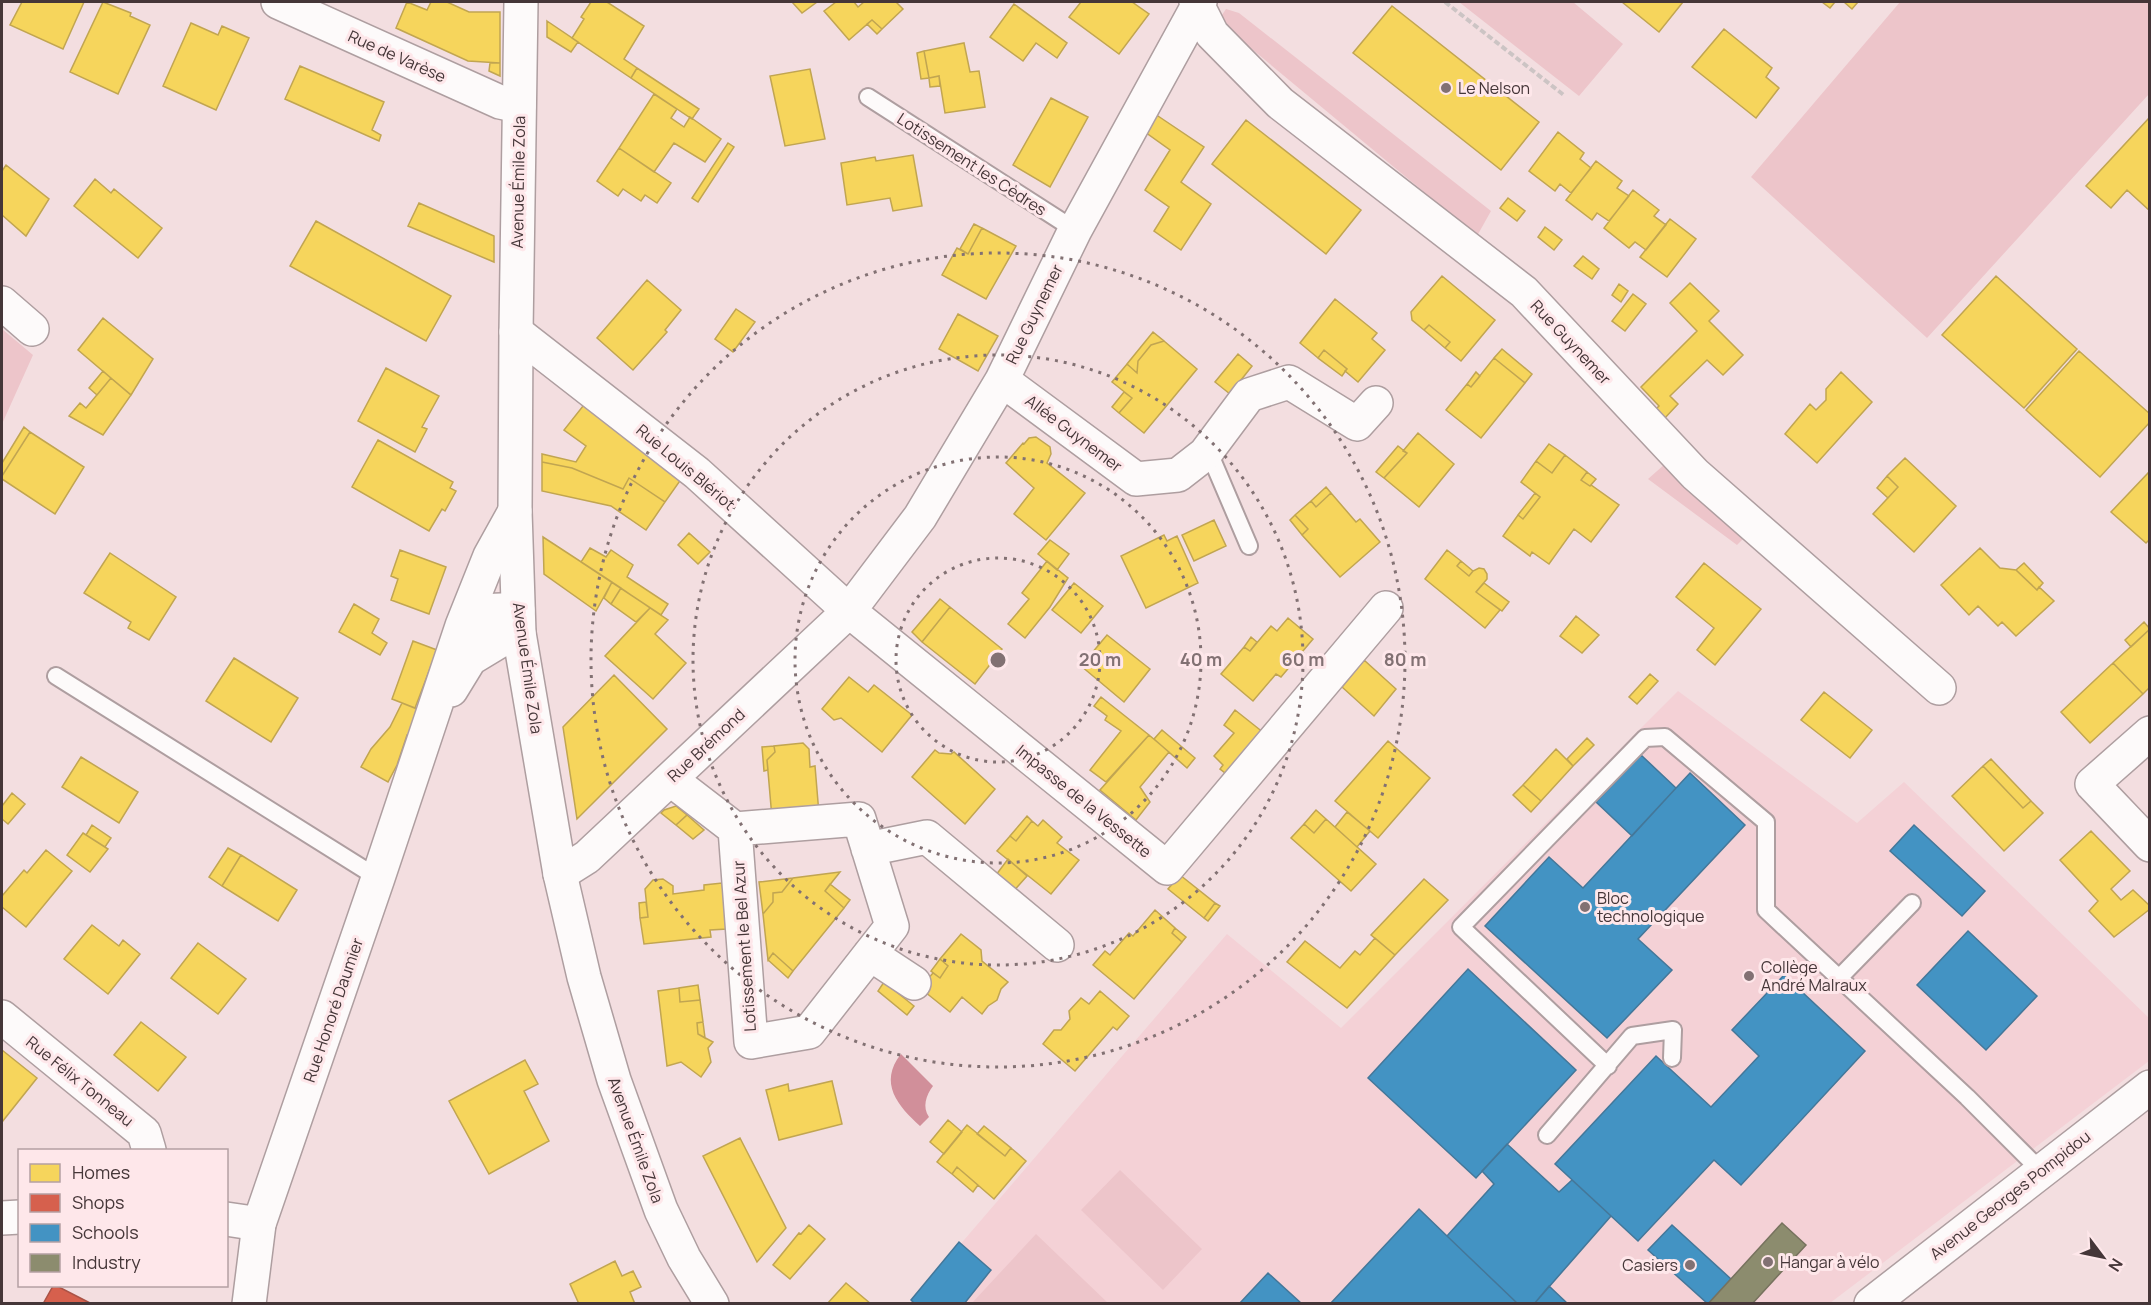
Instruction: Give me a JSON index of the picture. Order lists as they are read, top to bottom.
{
  "streets": {
    "street": [
      "Rue de Varèse",
      "Avenue Émile Zola",
      "Rue Guynemer",
      "Allée Guynemer",
      "Rue Louis Blériot",
      "Rue Brémond",
      "Impasse de la Vessette",
      "Lotissement le Bel Azur",
      "Rue Honoré Daumier",
      "Rue Félix Tonneau",
      "Avenue Georges Pompidou"
    ],
    "lane": ["Lotissement les Cèdres"]
  },
  "crossings": [
    ["Rue de Varèse", "Avenue Émile Zola"],
    ["Lotissement les Cèdres", "Rue Guynemer"],
    ["Avenue Émile Zola", "Rue Louis Blériot"],
    ["Avenue Émile Zola", "Rue Brémond"],
    ["Avenue Émile Zola", "Rue Honoré Daumier"],
    ["Rue Guynemer", "Allée Guynemer"],
    ["Rue Guynemer", "Rue Louis Blériot"],
    ["Rue Guynemer", "Rue Brémond"],
    ["Rue Guynemer", "Impasse de la Vessette"],
    ["Rue Louis Blériot", "Rue Brémond"],
    ["Rue Louis Blériot", "Impasse de la Vessette"],
    ["Rue Brémond", "Impasse de la Vessette"]
  ],
  "places": [
    "Le Nelson",
    "Bloc technologique",
    "Collège André Malraux",
    "Hangar à vélo",
    "Casiers"
  ],
  "legend": [
    "Homes",
    "Shops",
    "Schools",
    "Industry"
  ],
  "north": "bottom right",
  "rings": [
    "20 m",
    "40 m",
    "60 m",
    "80 m"
  ]
}
